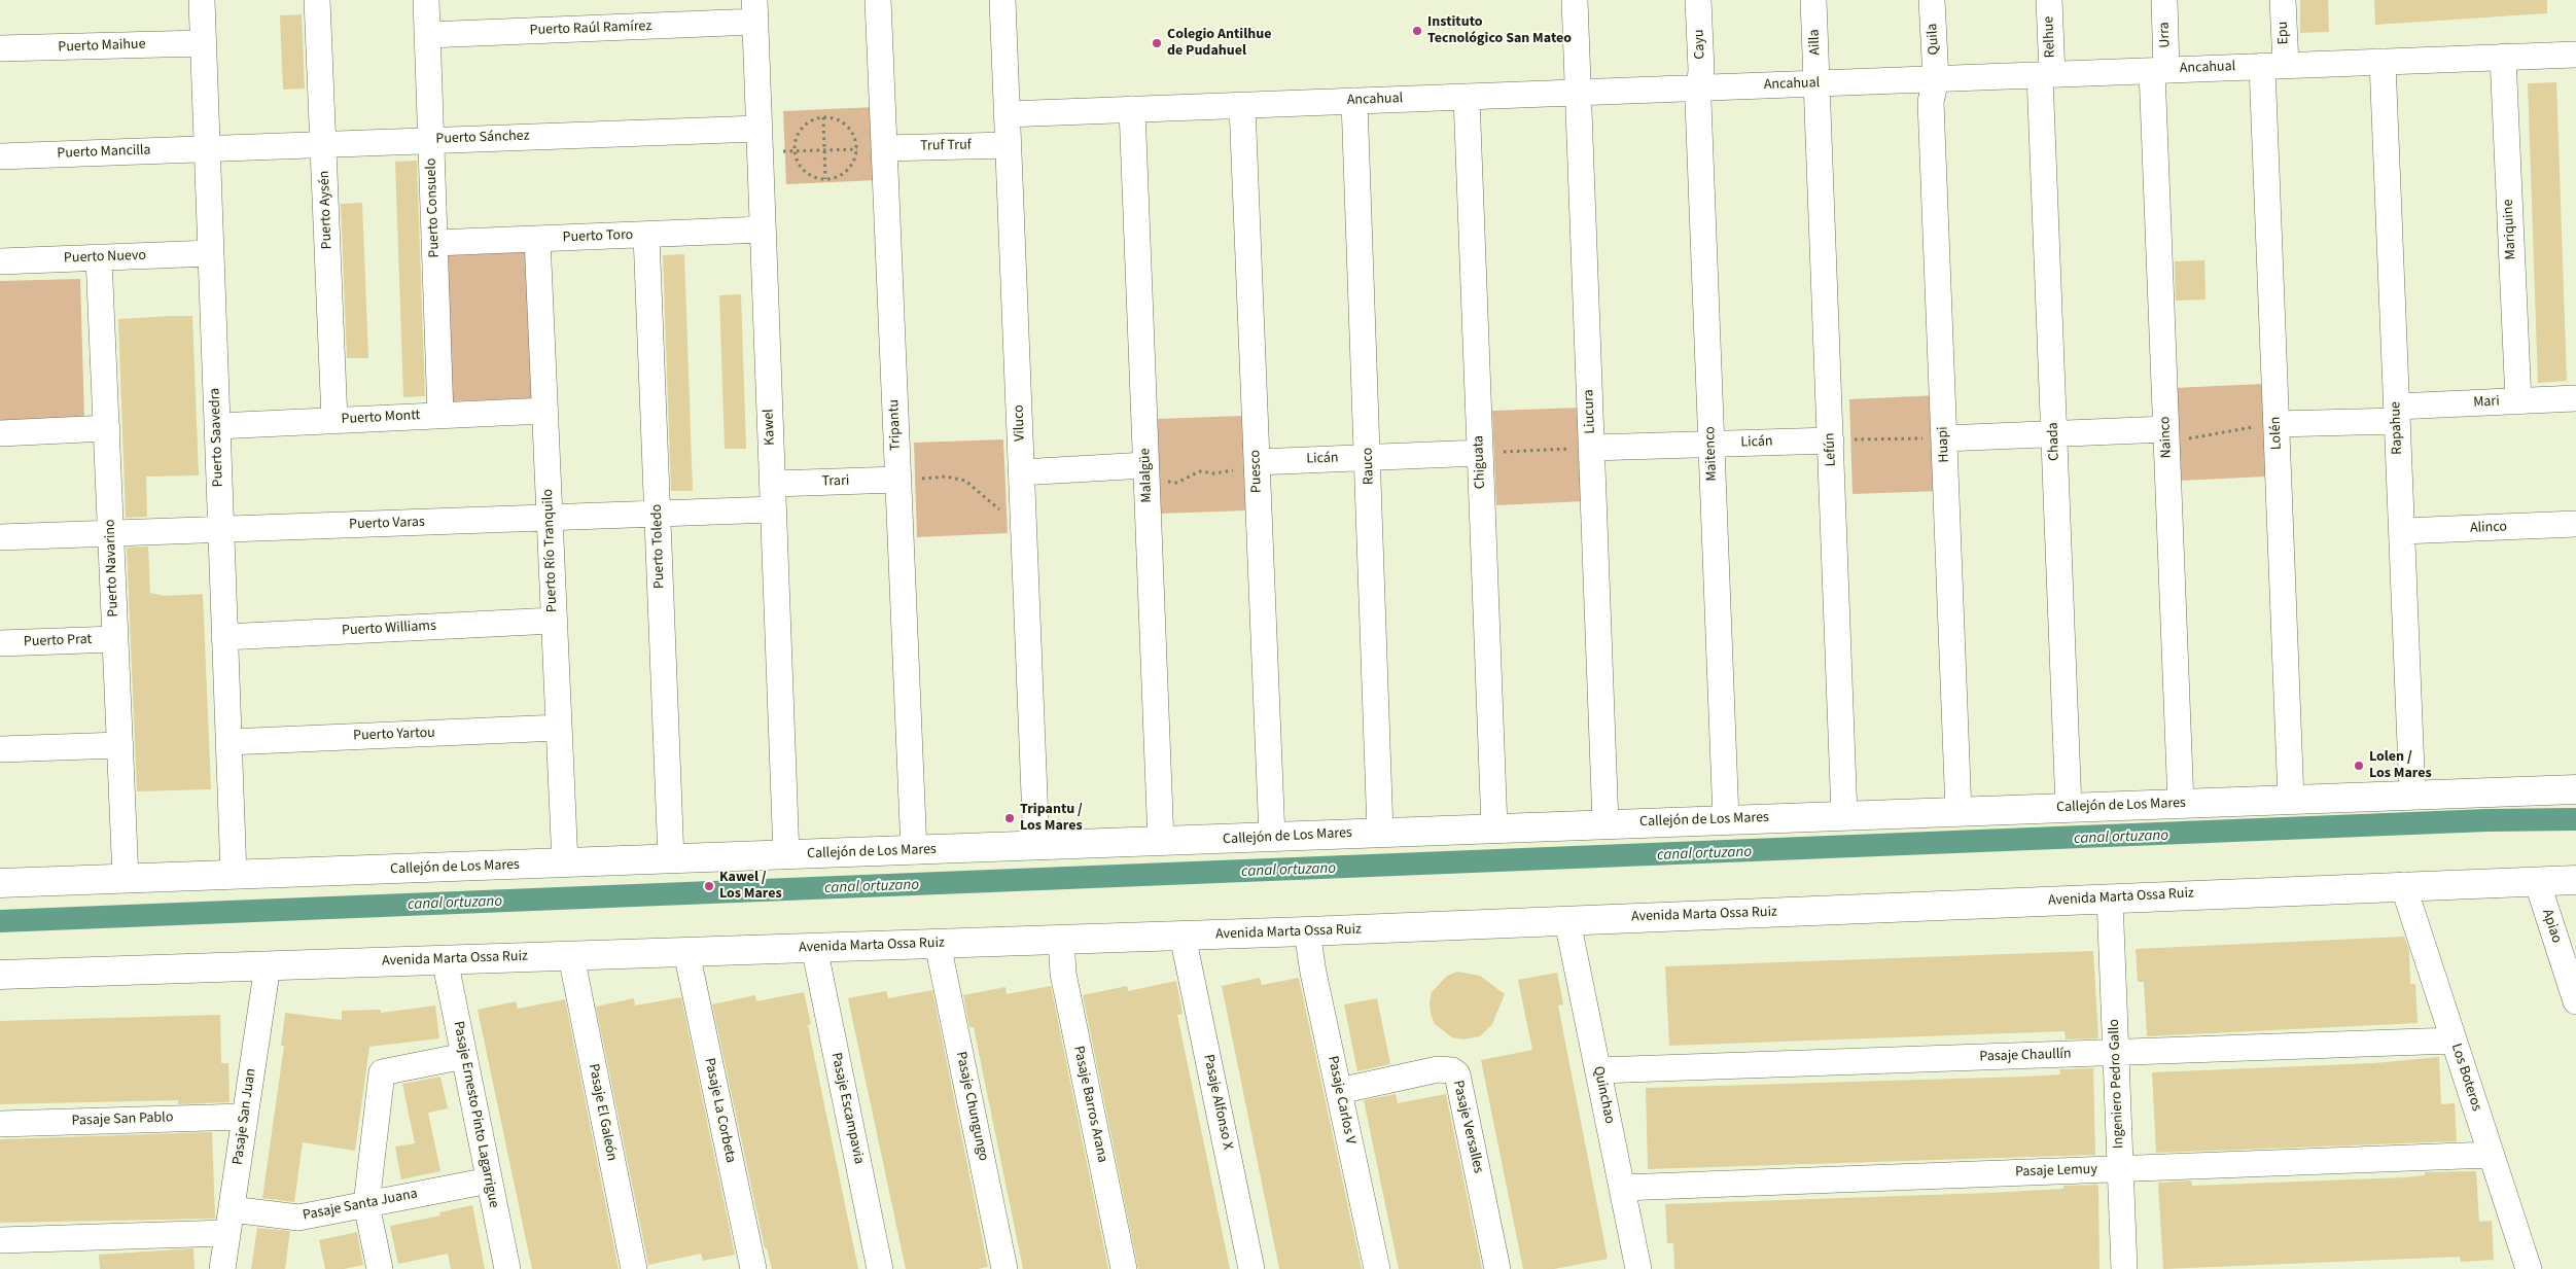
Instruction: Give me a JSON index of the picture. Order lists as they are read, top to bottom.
{
  "streets": {
    "street": [
      "Puerto Raúl Ramírez",
      "Epu",
      "Urra",
      "Relhue",
      "Quila",
      "Ailla",
      "Cayu",
      "Puerto Maihue",
      "Ancahual",
      "Puerto Sánchez",
      "Truf Truf",
      "Puerto Mancilla",
      "Puerto Consuelo",
      "Puerto Aysén",
      "Mariquine",
      "Puerto Toro",
      "Puerto Nuevo",
      "Mari",
      "Liucura",
      "Puerto Montt",
      "Viluco",
      "Tripantu",
      "Kawel",
      "Rapahue",
      "Lolén",
      "Puerto Saavedra",
      "Nainco",
      "Chada",
      "Licán",
      "Huapi",
      "Lefún",
      "Maitenco",
      "Chiguata",
      "Rauco",
      "Puesco",
      "Malalgüe",
      "Trari",
      "Puerto Varas",
      "Alinco",
      "Puerto Toledo",
      "Puerto Río Tranquilo",
      "Puerto Navarino",
      "Puerto Williams",
      "Puerto Prat",
      "Puerto Yartou",
      "Callejón de Los Mares",
      "Avenida Marta Ossa Ruiz",
      "Apiao",
      "Pasaje Chaullín",
      "Los Boteros",
      "Ingeniero Pedro Gallo",
      "Quinchao",
      "Pasaje Carlos V",
      "Pasaje Alfonso X",
      "Pasaje Barros Arana",
      "Pasaje Chungungo",
      "Pasaje Escampavia",
      "Pasaje La Corbeta",
      "Pasaje El Galeón",
      "Pasaje Ernesto Pinto Lagarrigue",
      "Pasaje San Juan",
      "Pasaje San Pablo",
      "Pasaje Versalles",
      "Pasaje Lemuy",
      "Pasaje Santa Juana"
    ]
  },
  "crossings": [
    ["Puerto Raúl Ramírez", "Puerto Consuelo"],
    ["Puerto Raúl Ramírez", "Kawel"],
    ["Epu", "Ancahual"],
    ["Epu", "Lolén"],
    ["Urra", "Ancahual"],
    ["Urra", "Nainco"],
    ["Relhue", "Ancahual"],
    ["Relhue", "Chada"],
    ["Quila", "Ancahual"],
    ["Quila", "Huapi"],
    ["Ailla", "Ancahual"],
    ["Ailla", "Lefún"],
    ["Cayu", "Ancahual"],
    ["Cayu", "Maitenco"],
    ["Puerto Maihue", "Puerto Saavedra"],
    ["Ancahual", "Mariquine"],
    ["Ancahual", "Liucura"],
    ["Ancahual", "Viluco"],
    ["Ancahual", "Rapahue"],
    ["Ancahual", "Lolén"],
    ["Ancahual", "Nainco"],
    ["Ancahual", "Chada"],
    ["Ancahual", "Huapi"],
    ["Ancahual", "Lefún"],
    ["Ancahual", "Maitenco"],
    ["Ancahual", "Chiguata"],
    ["Ancahual", "Rauco"],
    ["Ancahual", "Puesco"],
    ["Ancahual", "Malalgüe"],
    ["Puerto Sánchez", "Puerto Mancilla"],
    ["Puerto Sánchez", "Puerto Consuelo"],
    ["Puerto Sánchez", "Puerto Aysén"],
    ["Puerto Sánchez", "Kawel"],
    ["Puerto Sánchez", "Puerto Saavedra"],
    ["Truf Truf", "Viluco"],
    ["Truf Truf", "Tripantu"],
    ["Puerto Mancilla", "Puerto Saavedra"],
    ["Puerto Consuelo", "Puerto Toro"],
    ["Puerto Consuelo", "Puerto Montt"],
    ["Puerto Aysén", "Puerto Montt"],
    ["Mariquine", "Mari"],
    ["Puerto Toro", "Kawel"],
    ["Puerto Toro", "Puerto Toledo"],
    ["Puerto Toro", "Puerto Río Tranquilo"],
    ["Puerto Nuevo", "Puerto Saavedra"],
    ["Puerto Nuevo", "Puerto Navarino"],
    ["Mari", "Rapahue"],
    ["Mari", "Lolén"],
    ["Liucura", "Licán"],
    ["Liucura", "Callejón de Los Mares"],
    ["Puerto Montt", "Puerto Saavedra"],
    ["Puerto Montt", "Puerto Río Tranquilo"],
    ["Viluco", "Callejón de Los Mares"],
    ["Tripantu", "Trari"],
    ["Tripantu", "Callejón de Los Mares"],
    ["Kawel", "Trari"],
    ["Kawel", "Puerto Varas"],
    ["Kawel", "Callejón de Los Mares"],
    ["Rapahue", "Alinco"],
    ["Rapahue", "Callejón de Los Mares"],
    ["Lolén", "Callejón de Los Mares"],
    ["Puerto Saavedra", "Puerto Varas"],
    ["Puerto Saavedra", "Puerto Williams"],
    ["Puerto Saavedra", "Puerto Yartou"],
    ["Puerto Saavedra", "Callejón de Los Mares"],
    ["Nainco", "Callejón de Los Mares"],
    ["Chada", "Callejón de Los Mares"],
    ["Licán", "Lefún"],
    ["Licán", "Maitenco"],
    ["Licán", "Chiguata"],
    ["Licán", "Rauco"],
    ["Licán", "Puesco"],
    ["Huapi", "Callejón de Los Mares"],
    ["Lefún", "Callejón de Los Mares"],
    ["Maitenco", "Callejón de Los Mares"],
    ["Chiguata", "Callejón de Los Mares"],
    ["Rauco", "Callejón de Los Mares"],
    ["Puesco", "Callejón de Los Mares"],
    ["Malalgüe", "Callejón de Los Mares"],
    ["Puerto Varas", "Puerto Toledo"],
    ["Puerto Varas", "Puerto Río Tranquilo"],
    ["Puerto Varas", "Puerto Navarino"],
    ["Puerto Toledo", "Callejón de Los Mares"],
    ["Puerto Río Tranquilo", "Puerto Williams"],
    ["Puerto Río Tranquilo", "Puerto Yartou"],
    ["Puerto Río Tranquilo", "Callejón de Los Mares"],
    ["Puerto Navarino", "Puerto Prat"],
    ["Puerto Navarino", "Callejón de Los Mares"],
    ["Avenida Marta Ossa Ruiz", "Apiao"],
    ["Avenida Marta Ossa Ruiz", "Los Boteros"],
    ["Avenida Marta Ossa Ruiz", "Ingeniero Pedro Gallo"],
    ["Avenida Marta Ossa Ruiz", "Quinchao"],
    ["Avenida Marta Ossa Ruiz", "Pasaje Carlos V"],
    ["Avenida Marta Ossa Ruiz", "Pasaje Alfonso X"],
    ["Avenida Marta Ossa Ruiz", "Pasaje Barros Arana"],
    ["Avenida Marta Ossa Ruiz", "Pasaje Chungungo"],
    ["Avenida Marta Ossa Ruiz", "Pasaje Escampavia"],
    ["Avenida Marta Ossa Ruiz", "Pasaje La Corbeta"],
    ["Avenida Marta Ossa Ruiz", "Pasaje El Galeón"],
    ["Avenida Marta Ossa Ruiz", "Pasaje Ernesto Pinto Lagarrigue"],
    ["Avenida Marta Ossa Ruiz", "Pasaje San Juan"],
    ["Pasaje Chaullín", "Los Boteros"],
    ["Pasaje Chaullín", "Ingeniero Pedro Gallo"],
    ["Pasaje Chaullín", "Quinchao"],
    ["Los Boteros", "Pasaje Lemuy"],
    ["Ingeniero Pedro Gallo", "Pasaje Lemuy"],
    ["Quinchao", "Pasaje Lemuy"],
    ["Pasaje Carlos V", "Pasaje Versalles"],
    ["Pasaje Ernesto Pinto Lagarrigue", "Pasaje Santa Juana"],
    ["Pasaje San Juan", "Pasaje San Pablo"],
    ["Pasaje San Juan", "Pasaje Santa Juana"]
  ],
  "water": ["canal ortuzano"],
  "places": [
    "Instituto Tecnológico San Mateo",
    "Colegio Antilhue de Pudahuel",
    "Lolen / Los Mares",
    "Tripantu / Los Mares",
    "Kawel / Los Mares"
  ]
}
